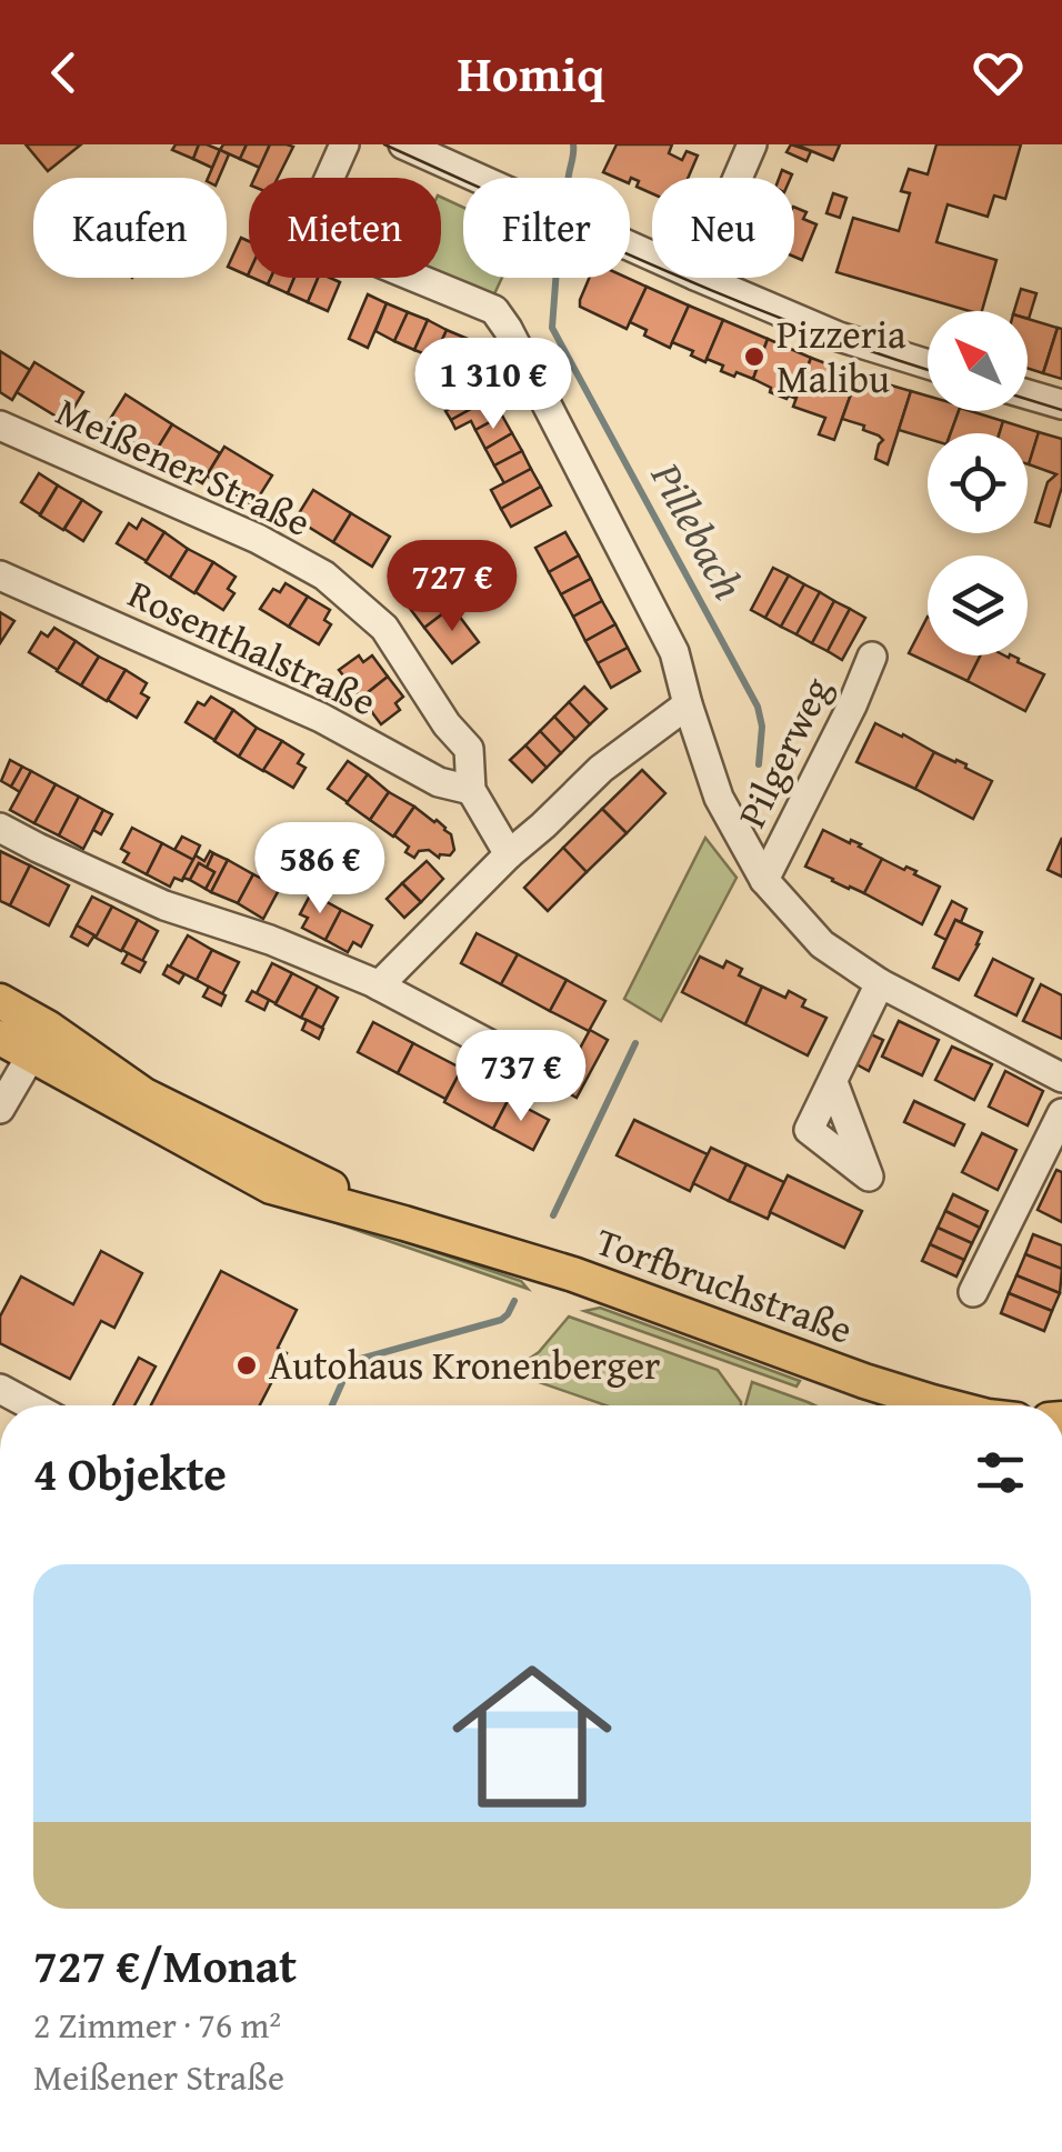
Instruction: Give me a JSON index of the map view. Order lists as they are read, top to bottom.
{
  "streets": {
    "main road": ["Torfbruchstraße"],
    "street": ["Meißener Straße", "Rosenthalstraße", "Pilgerweg"]
  },
  "crossings": [
    ["Meißener Straße", "Rosenthalstraße"]
  ],
  "water": ["Pillebach"],
  "places": ["Pizzeria Malibu", "Autohaus Kronenberger"],
  "north": "top left",
  "page": {
    "header": "Homiq",
    "chip": [
      "Kaufen",
      "Mieten",
      "Filter",
      "Neu"
    ],
    "price": [
      "1 310 €",
      "727 €",
      "586 €",
      "737 €"
    ],
    "heading": "4 Objekte",
    "list": [
      {
        "name": "727 €/Monat",
        "note": "2 Zimmer · 76 m² · Meißener Straße"
      }
    ]
  }
}
